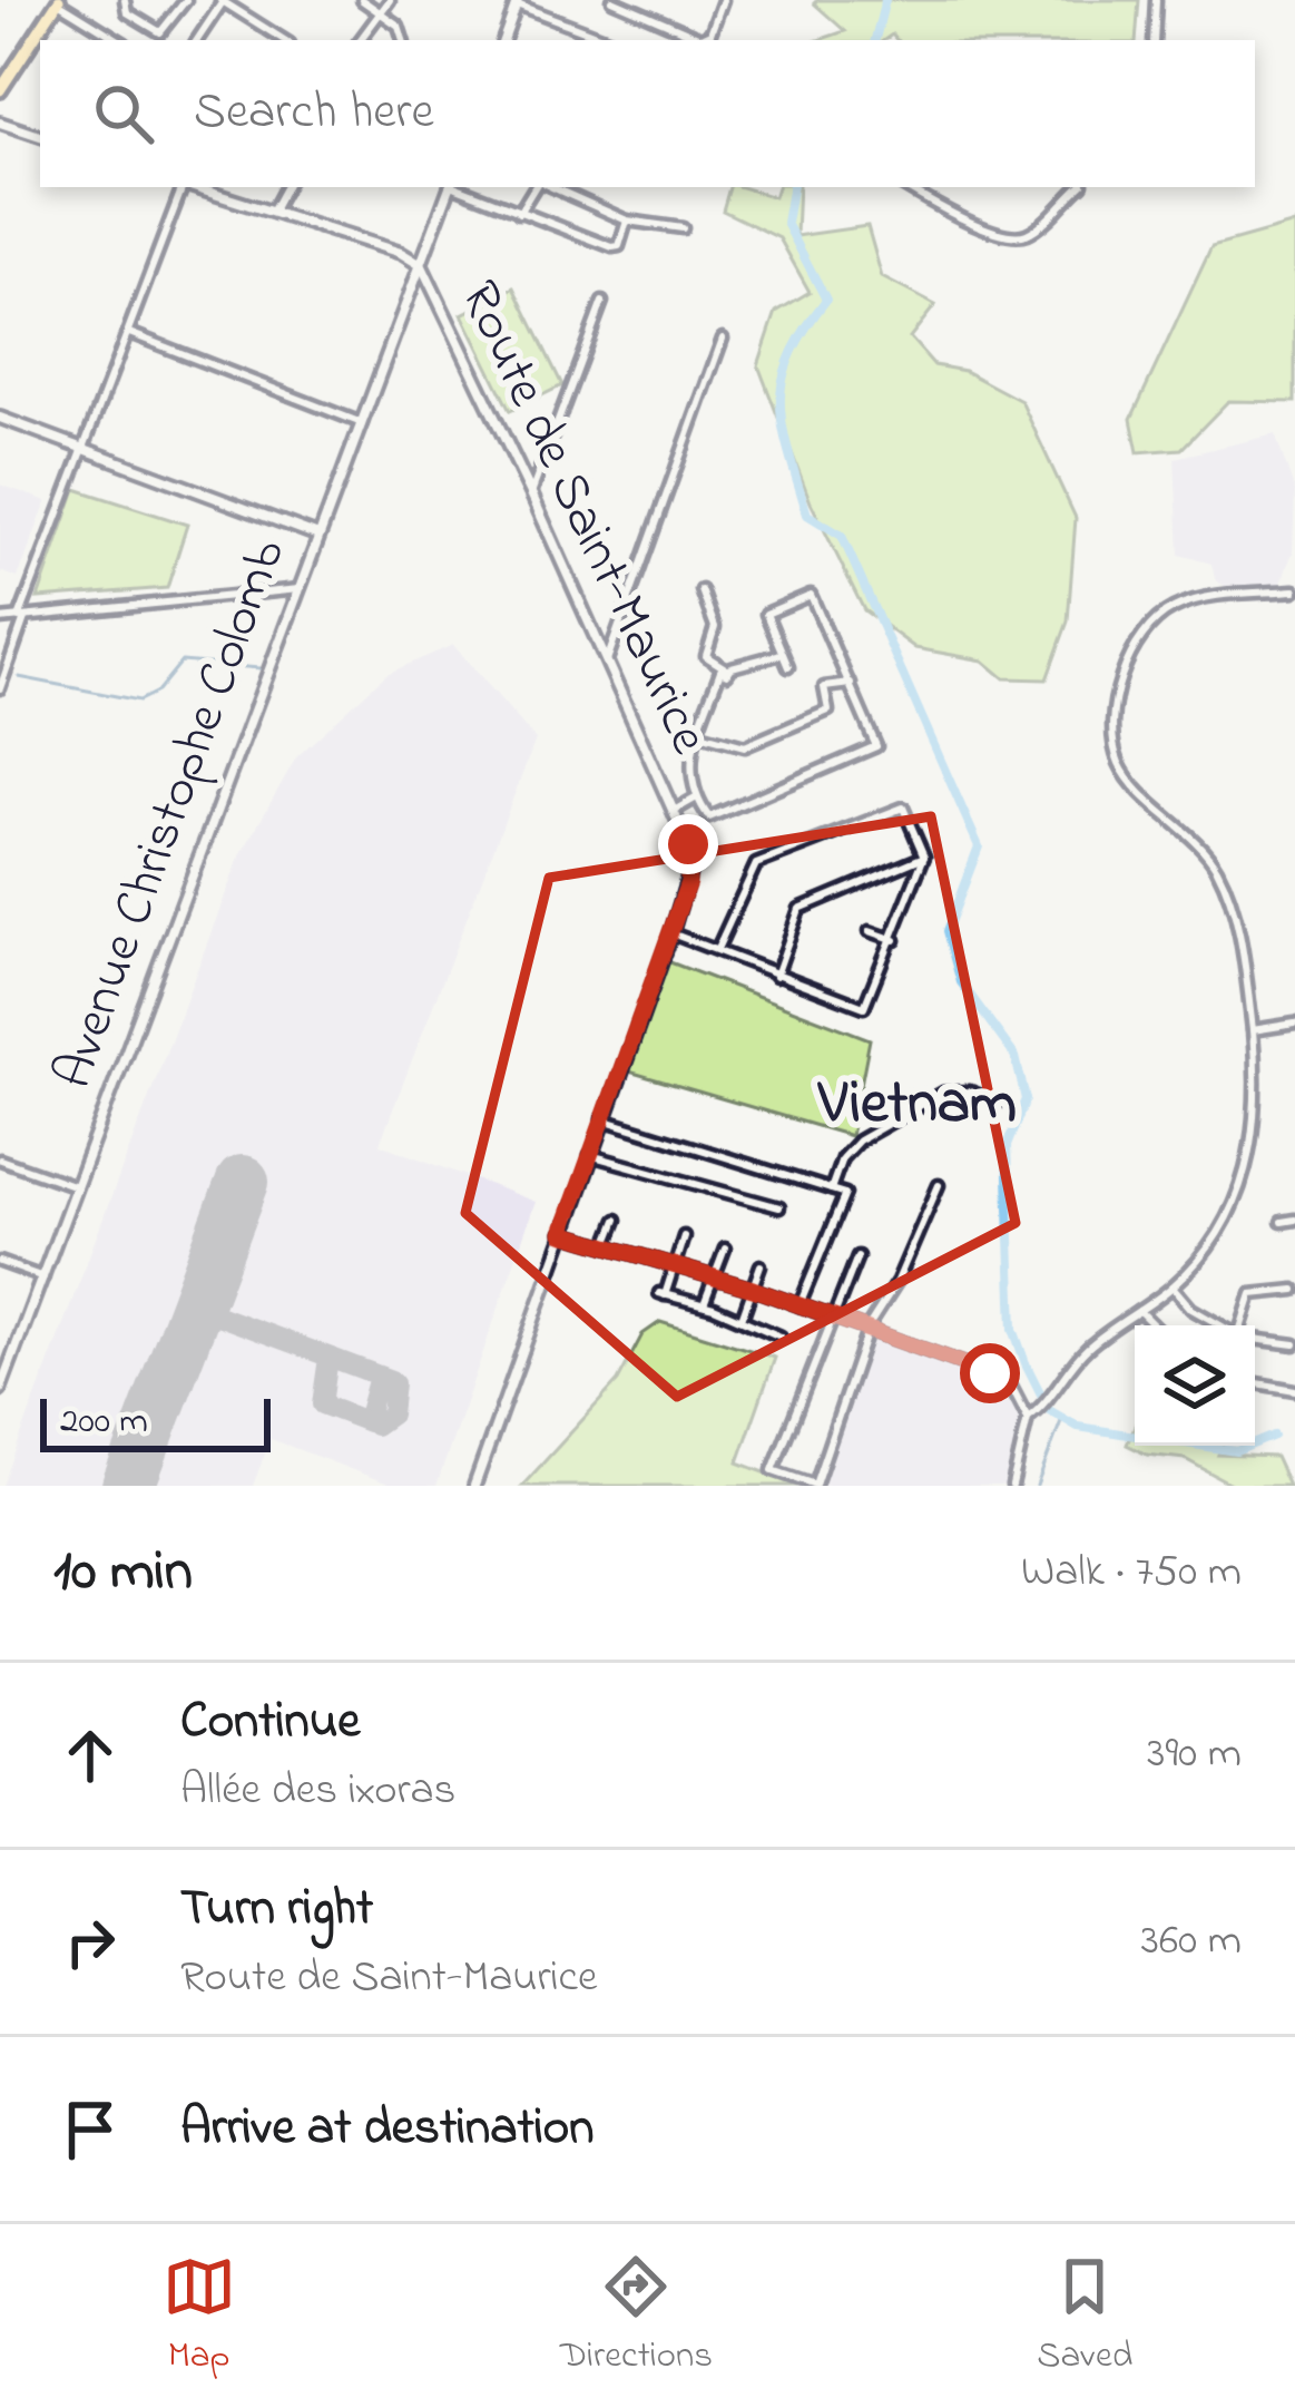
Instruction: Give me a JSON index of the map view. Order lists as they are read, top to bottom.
{
  "streets": {
    "street": ["Route de Saint-Maurice", "Avenue Christophe Colomb"]
  },
  "crossings": [
    ["Route de Saint-Maurice", "Avenue Christophe Colomb"]
  ],
  "districts": ["Vietnam"],
  "scale_bar": "200 m",
  "page": {
    "search": "Search here",
    "scale": "200 m",
    "heading": ["10 min", "Walk · 750 m"],
    "list": [
      ["Continue", "Allée des ixoras", "390 m"],
      ["Turn right", "Route de Saint-Maurice", "360 m"],
      "Arrive at destination"
    ],
    "nav": ["Map", "Directions", "Saved"]
  }
}
